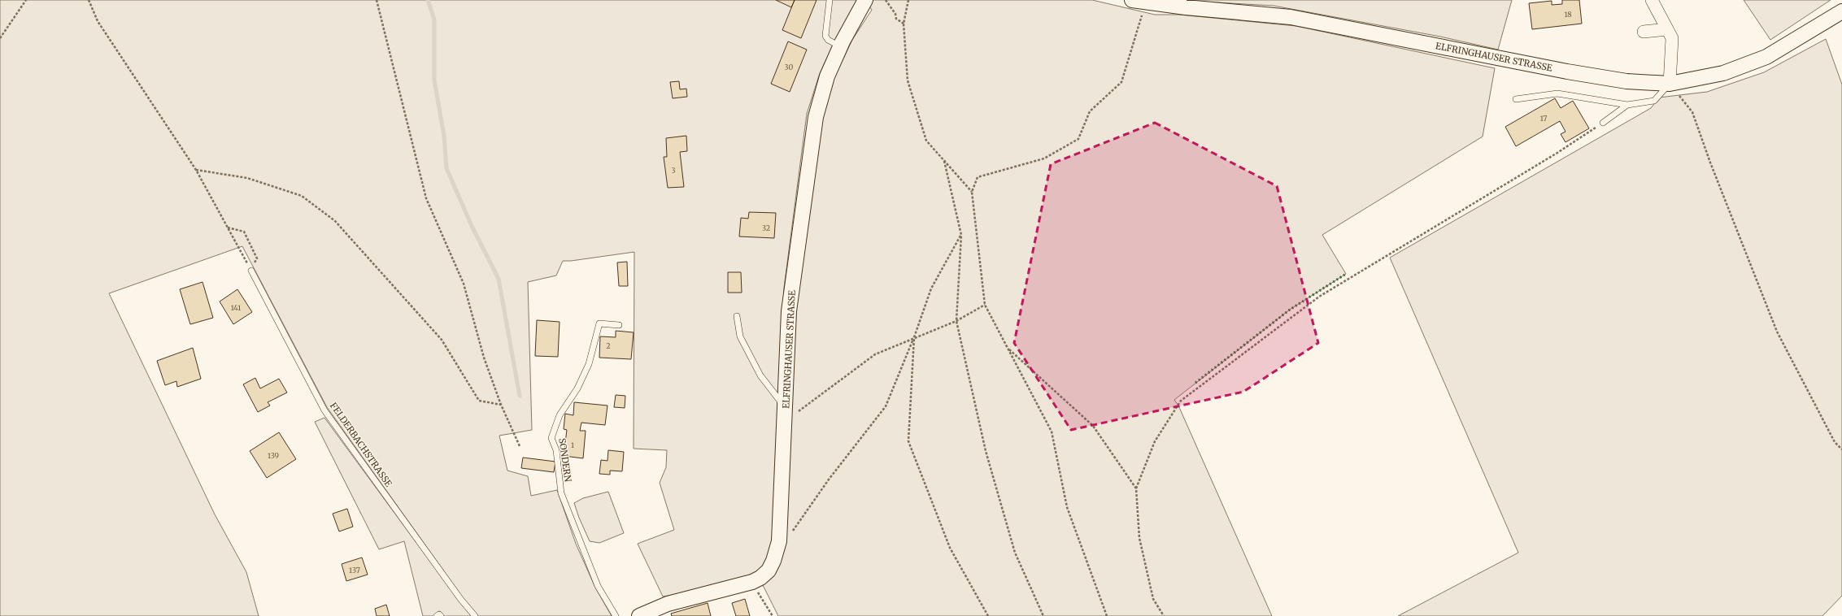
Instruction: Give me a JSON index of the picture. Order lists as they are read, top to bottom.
{
  "streets": {
    "street": ["ELFRINGHAUSER STRASSE"],
    "lane": ["FELDERBACHSTRASSE", "SONDERN"]
  },
  "house_numbers": [
    "18",
    "30",
    "17",
    "3",
    "32",
    "141",
    "2",
    "1",
    "139",
    "137"
  ]
}
